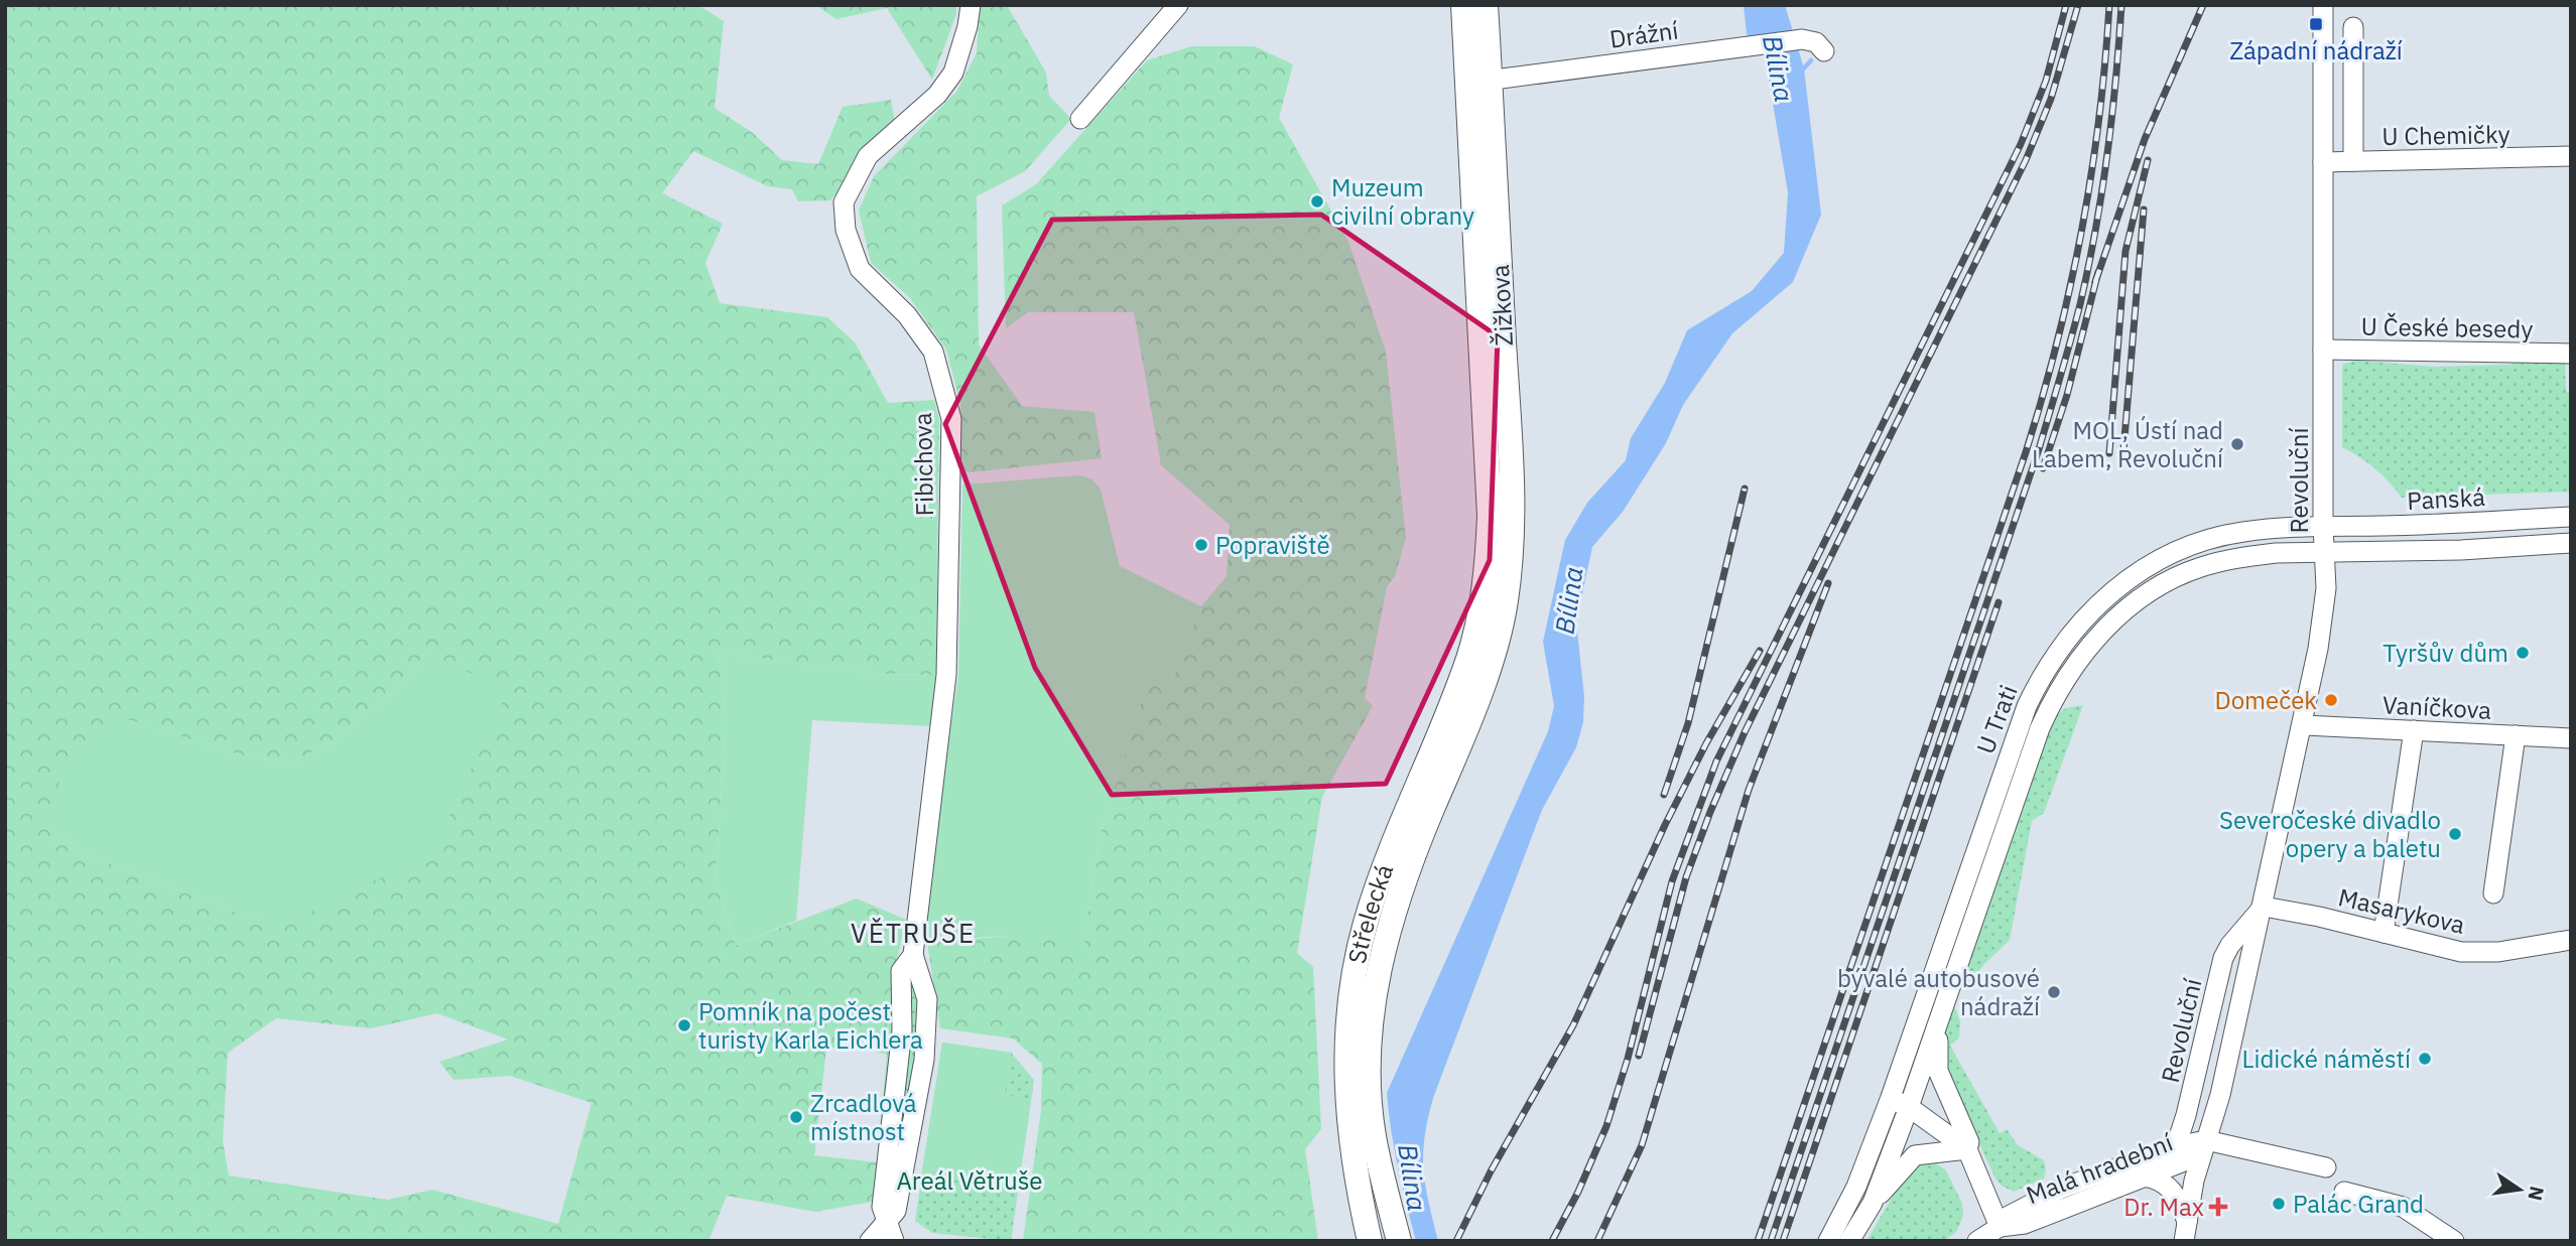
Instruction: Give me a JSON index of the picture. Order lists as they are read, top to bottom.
{
  "streets": {
    "main road": ["Žižkova", "Střelecká"],
    "street": [
      "Drážní",
      "U Chemičky",
      "U České besedy",
      "Fibichova",
      "Revoluční",
      "Panská",
      "Vaníčkova",
      "U Trati",
      "Masarykova",
      "Malá hradební"
    ]
  },
  "crossings": [
    ["Drážní", "Žižkova"],
    ["U Chemičky", "Revoluční"],
    ["Žižkova", "Střelecká"],
    ["U České besedy", "Revoluční"],
    ["Revoluční", "Panská"],
    ["Revoluční", "Vaníčkova"],
    ["Revoluční", "U Trati"],
    ["Revoluční", "Masarykova"],
    ["Revoluční", "Malá hradební"],
    ["Panská", "U Trati"],
    ["U Trati", "Malá hradební"]
  ],
  "districts": ["VĚTRUŠE"],
  "water": ["Bílina"],
  "parks": ["Areál Větruše"],
  "places": {
    "transit": ["Západní nádraží"],
    "other": [
      "Muzeum civilní obrany",
      "MOL, Ústí nad Labem, Revoluční",
      "Popraviště",
      "Tyršův dům",
      "Domeček",
      "Severočeské divadlo opery a baletu",
      "bývalé autobusové nádraží",
      "Pomník na počest turisty Karla Eichlera",
      "Lidické náměstí",
      "Zrcadlová místnost",
      "Palác Grand"
    ],
    "health": ["Dr. Max"]
  },
  "north": "right"
}
